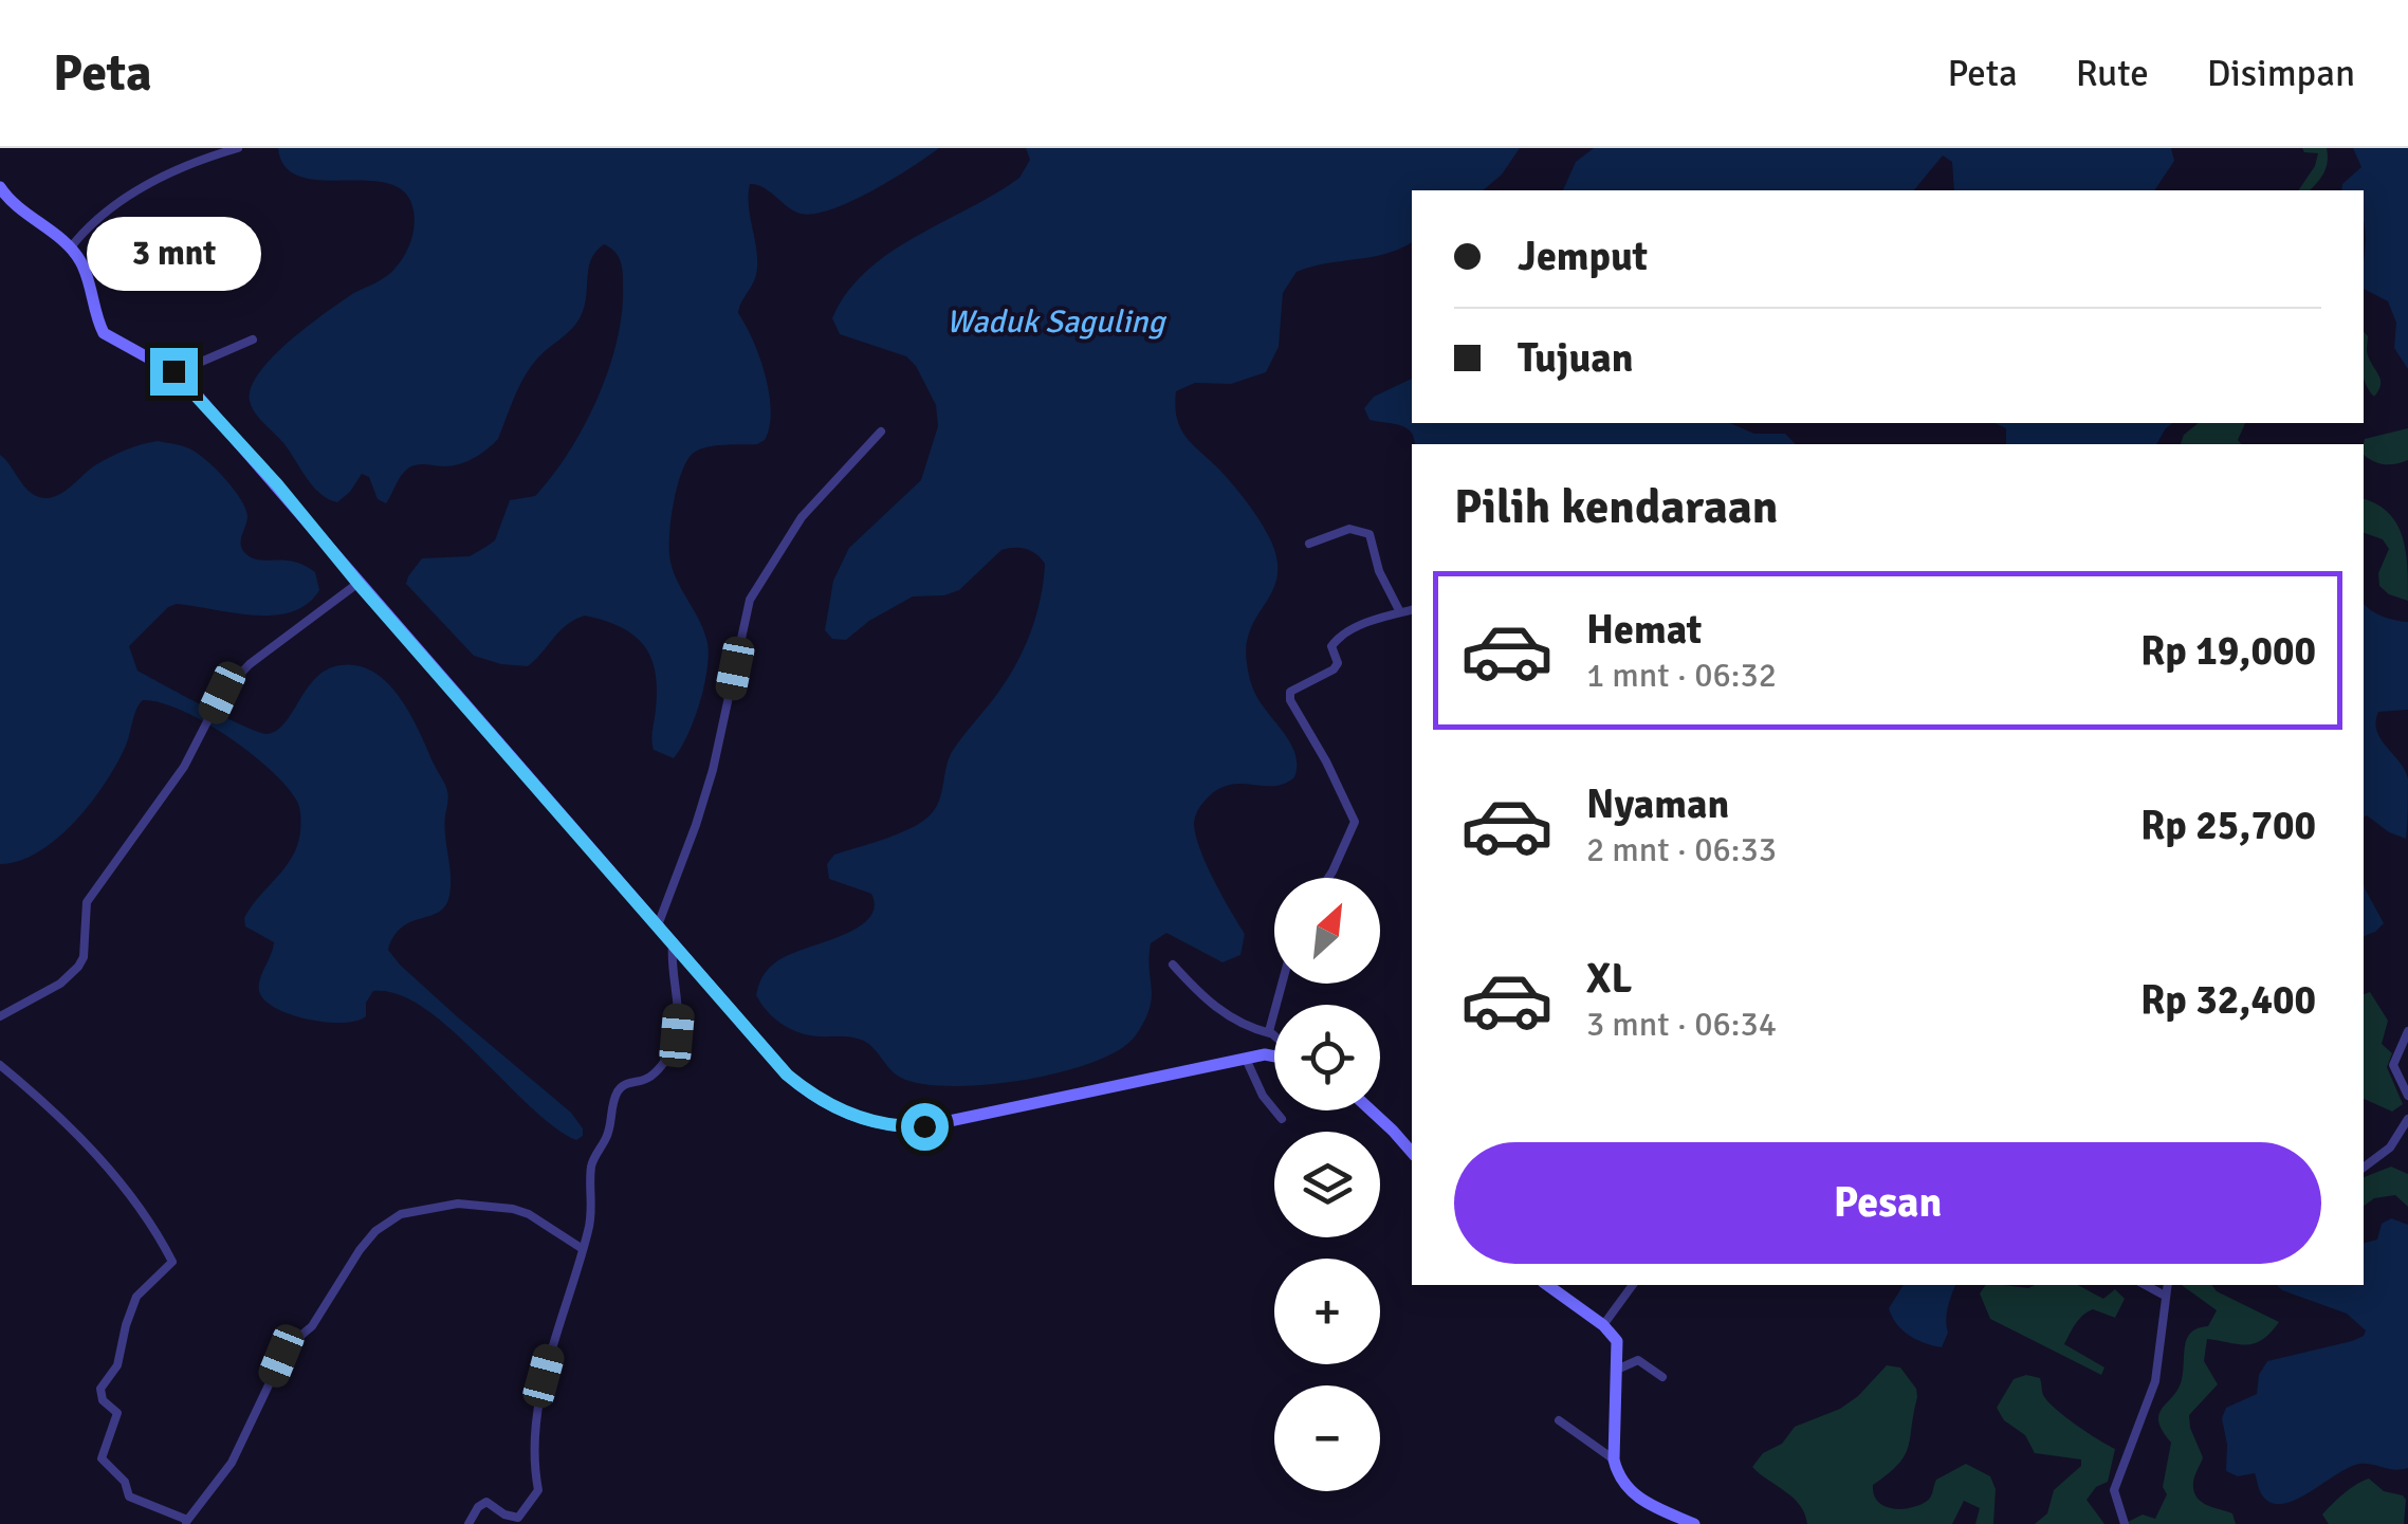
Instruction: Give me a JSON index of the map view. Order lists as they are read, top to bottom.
{
  "water": ["Waduk Saguling"],
  "north": "top right",
  "page": {
    "header": "Peta",
    "nav": ["Peta", "Rute", "Disimpan"],
    "banner": ["Jemput", "Tujuan"],
    "bubble": "3 mnt",
    "heading": "Pilih kendaraan",
    "list": [
      {
        "name": "Hemat",
        "note": "1 mnt · 06:32",
        "value": "Rp 19,000"
      },
      {
        "name": "Nyaman",
        "note": "2 mnt · 06:33",
        "value": "Rp 25,700"
      },
      {
        "name": "XL",
        "note": "3 mnt · 06:34",
        "value": "Rp 32,400"
      }
    ],
    "map_buttons": ["+", "−"],
    "buttons": "Pesan"
  }
}
